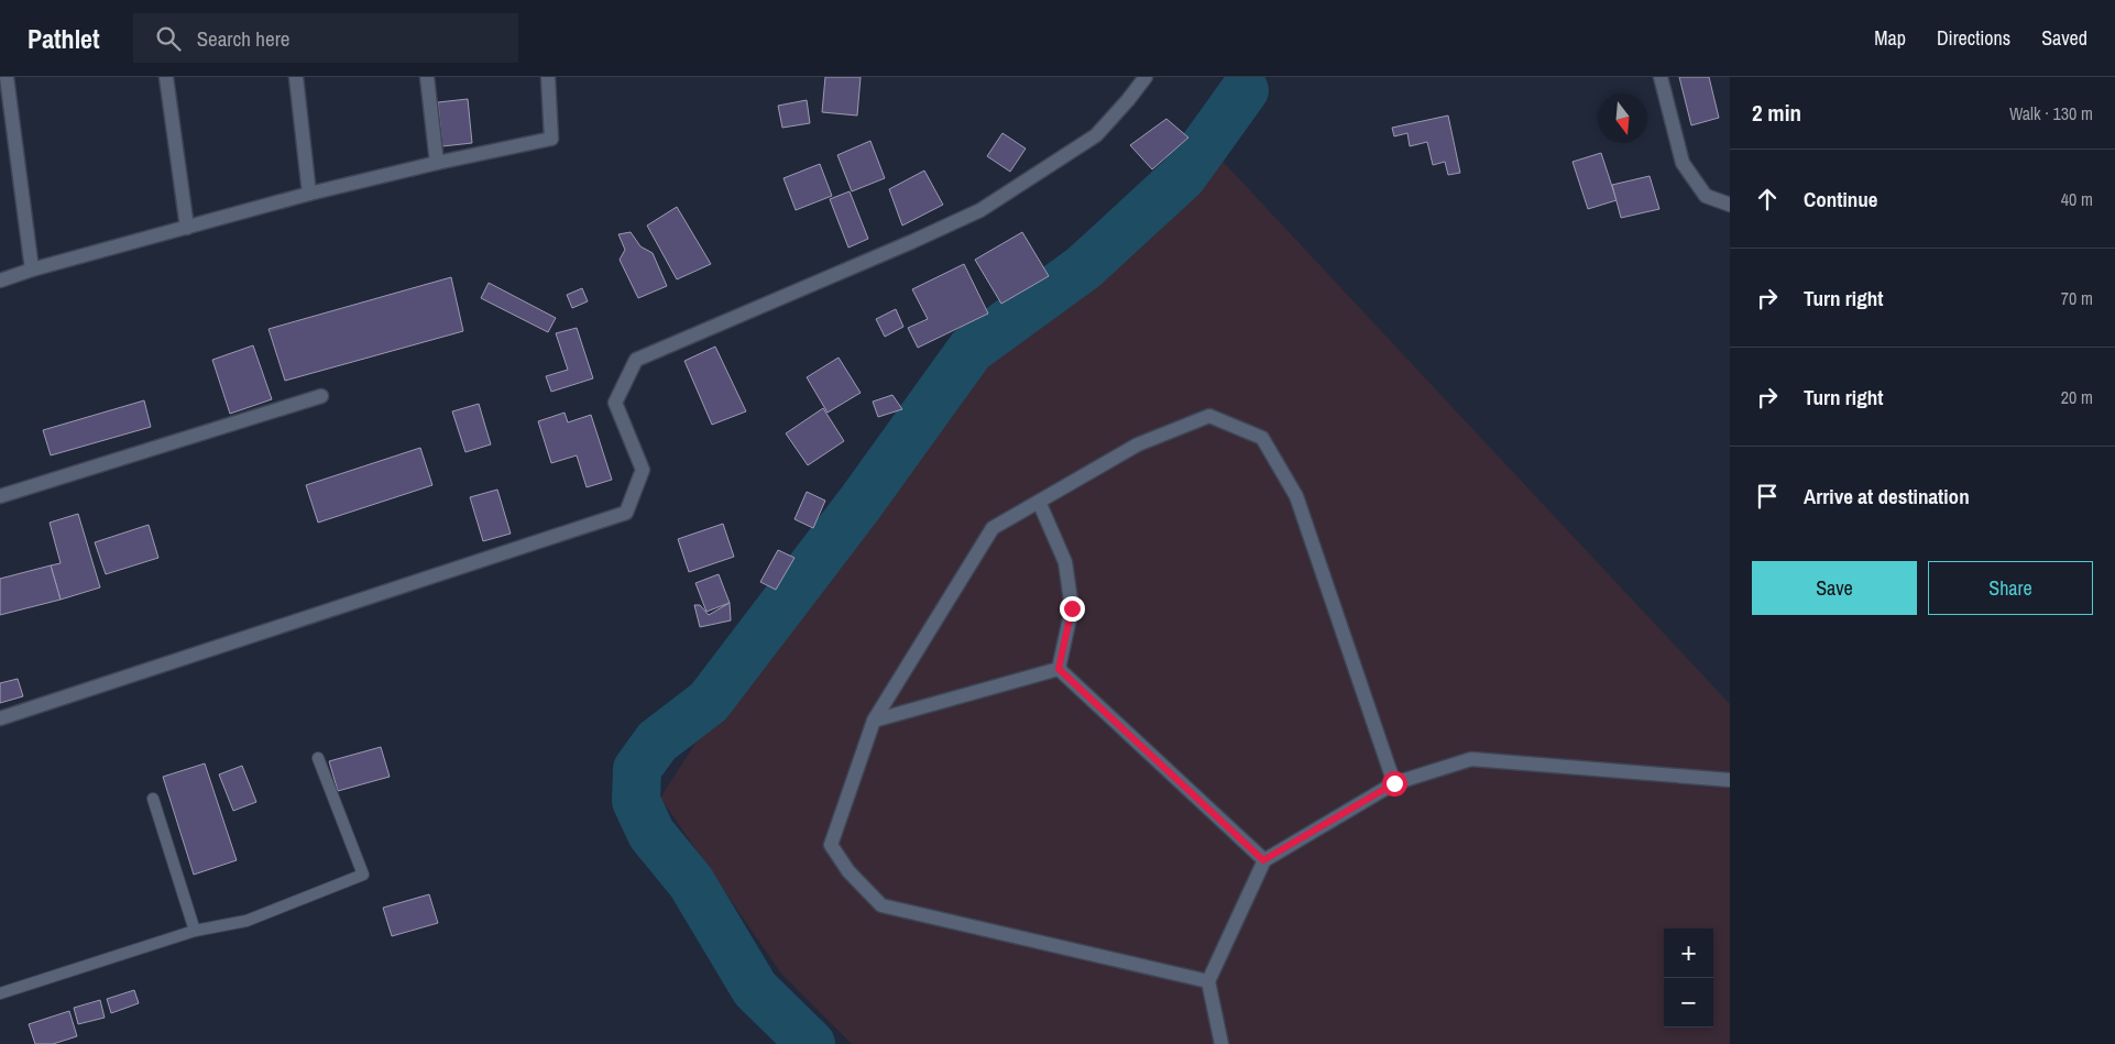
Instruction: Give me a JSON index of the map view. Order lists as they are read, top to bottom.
{
  "north": "bottom",
  "page": {
    "header": "Pathlet",
    "search": "Search here",
    "nav": ["Map", "Directions", "Saved"],
    "heading": ["2 min", "Walk · 130 m"],
    "list": [
      ["Continue", "40 m"],
      ["Turn right", "70 m"],
      ["Turn right", "20 m"],
      "Arrive at destination"
    ],
    "buttons": ["Save", "Share"],
    "map_buttons": ["+", "−"]
  }
}
